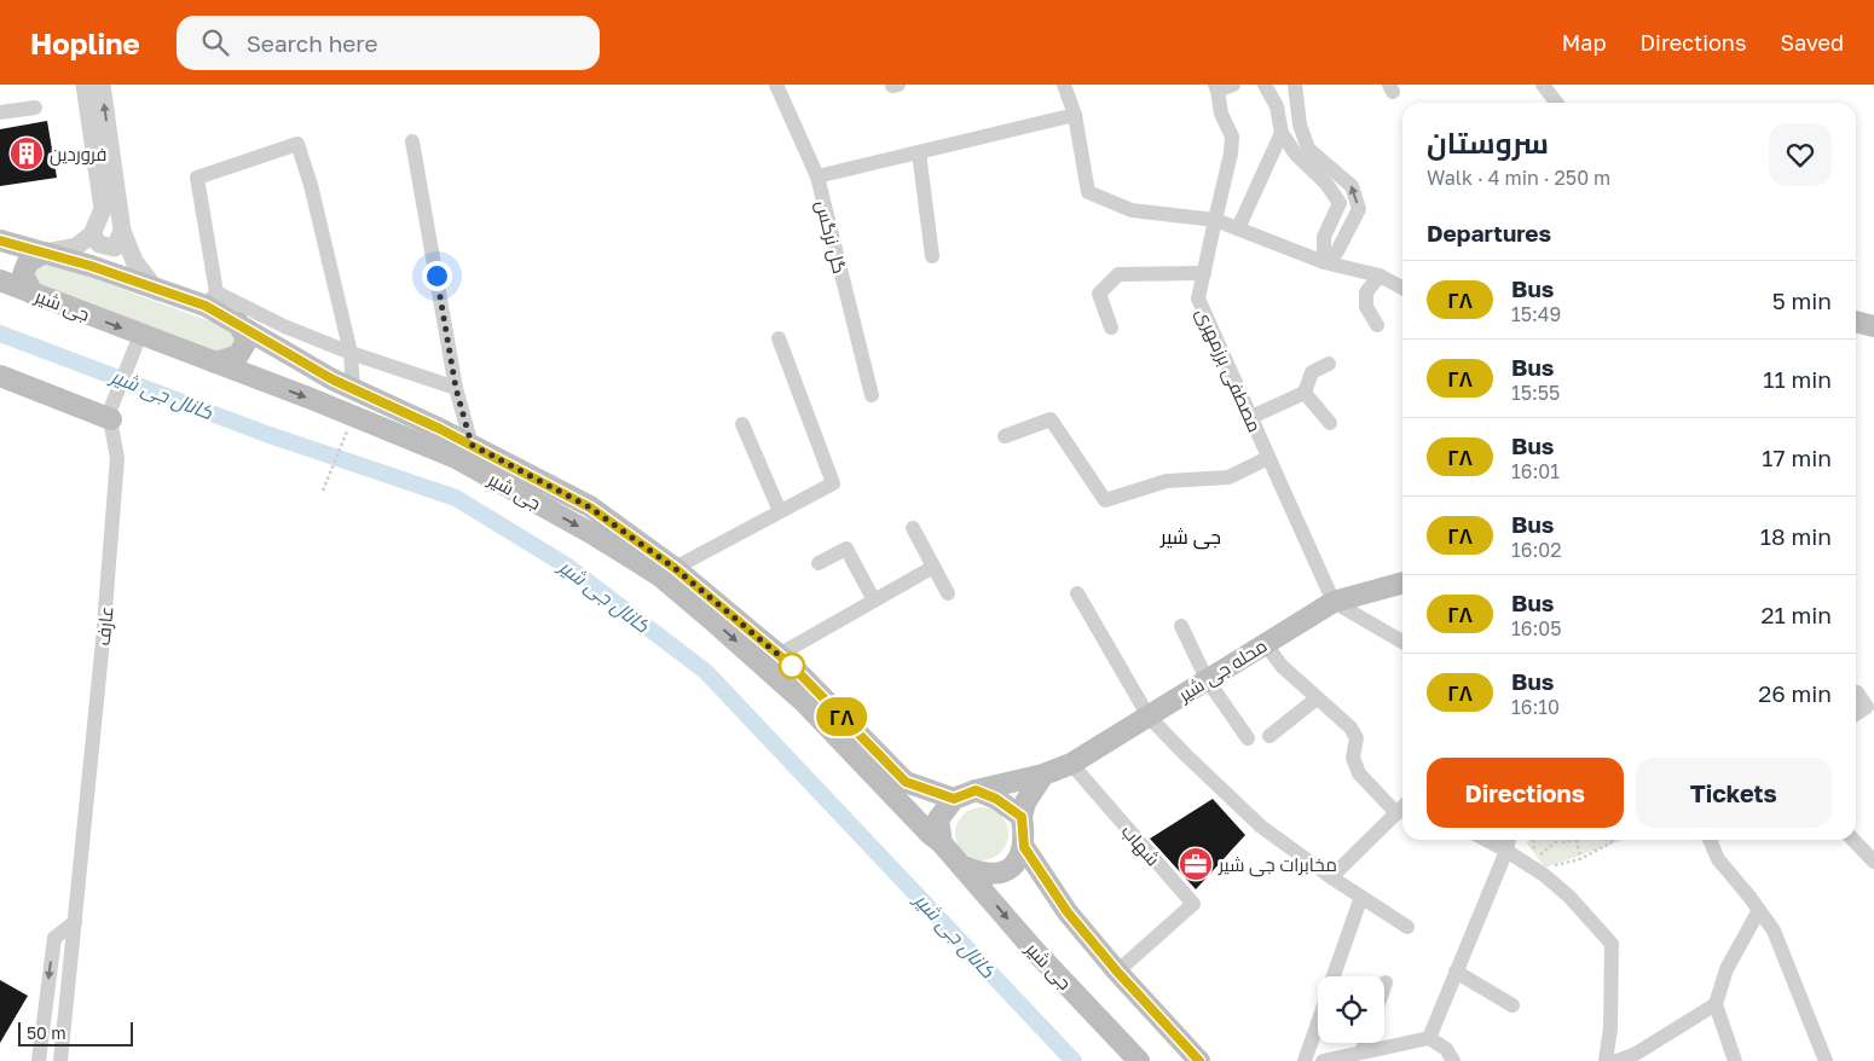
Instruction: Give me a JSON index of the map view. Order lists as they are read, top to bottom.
{
  "streets": {
    "main road": ["جی شیر", "محله جی شیر"],
    "street": [
      "گل نرگس",
      "مصطفی برزمهری",
      "عارف",
      "شهاب"
    ]
  },
  "crossings": [
    ["جی شیر", "عارف"],
    ["جی شیر", "محله جی شیر"],
    ["مصطفی برزمهری", "محله جی شیر"],
    ["محله جی شیر", "شهاب"]
  ],
  "districts": ["جی شیر"],
  "water": ["کانال جی شیر"],
  "places": {
    "building": ["فروردین"],
    "office": ["مخابرات جی شیر"]
  },
  "lines": ["bus line ۲۸"],
  "scale_bar": "50 m",
  "page": {
    "header": "Hopline",
    "search": "Search here",
    "nav": ["Map", "Directions", "Saved"],
    "on_map": "۲۸",
    "heading": [
      ["سروستان", "Walk · 4 min · 250 m"],
      "Departures"
    ],
    "list": [
      {
        "mark": "۲۸",
        "name": "Bus",
        "note": "15:49",
        "value": "5 min"
      },
      {
        "mark": "۲۸",
        "name": "Bus",
        "note": "15:55",
        "value": "11 min"
      },
      {
        "mark": "۲۸",
        "name": "Bus",
        "note": "16:01",
        "value": "17 min"
      },
      {
        "mark": "۲۸",
        "name": "Bus",
        "note": "16:02",
        "value": "18 min"
      },
      {
        "mark": "۲۸",
        "name": "Bus",
        "note": "16:05",
        "value": "21 min"
      },
      {
        "mark": "۲۸",
        "name": "Bus",
        "note": "16:10",
        "value": "26 min"
      }
    ],
    "buttons": ["Directions", "Tickets"],
    "scale": "50 m"
  }
}
